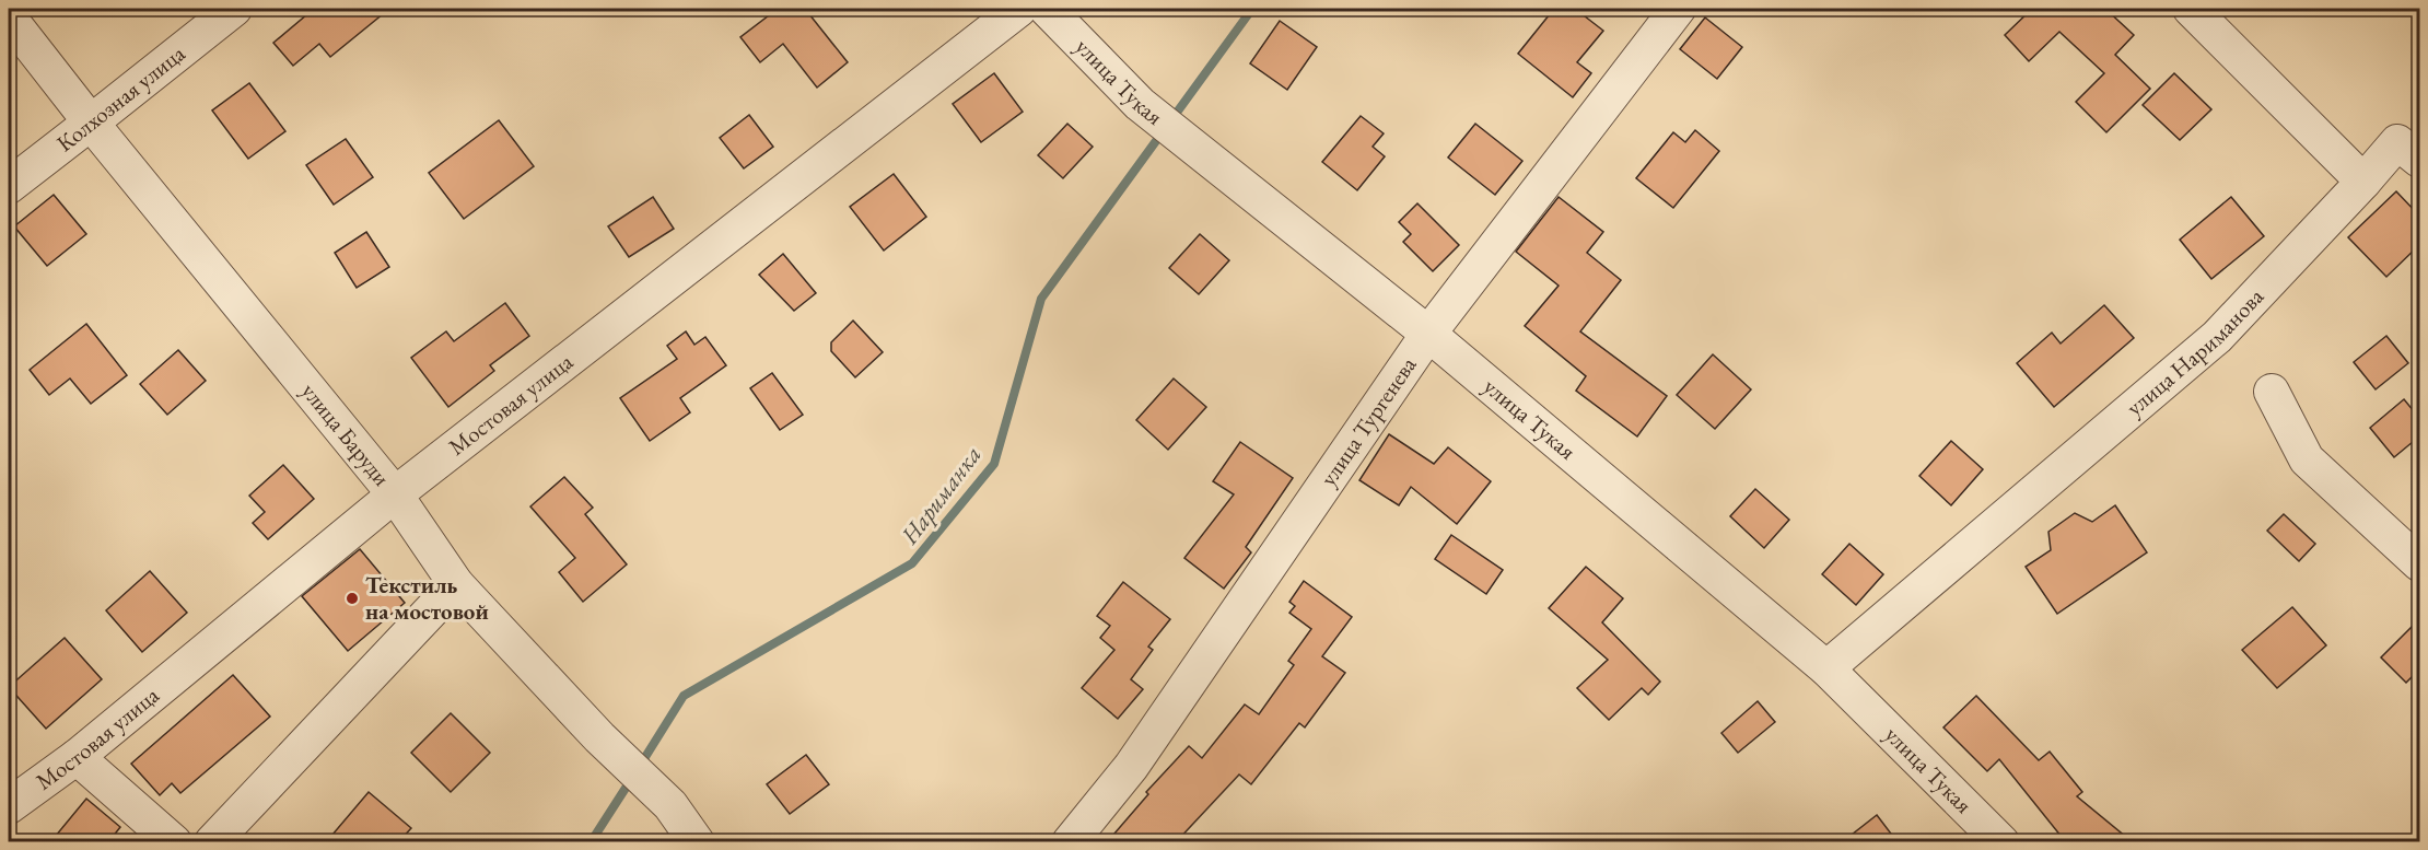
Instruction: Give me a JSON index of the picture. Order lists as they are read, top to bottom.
{
  "streets": {
    "street": [
      "улица Тукая",
      "Колхозная улица",
      "улица Нариманова",
      "Мостовая улица",
      "улица Тургенева",
      "улица Баруди"
    ]
  },
  "crossings": [
    ["улица Тукая", "улица Нариманова"],
    ["улица Тукая", "улица Тургенева"],
    ["Колхозная улица", "улица Баруди"],
    ["Мостовая улица", "улица Баруди"]
  ],
  "water": ["Нариманка"],
  "places": ["Текстиль на мостовой"]
}
